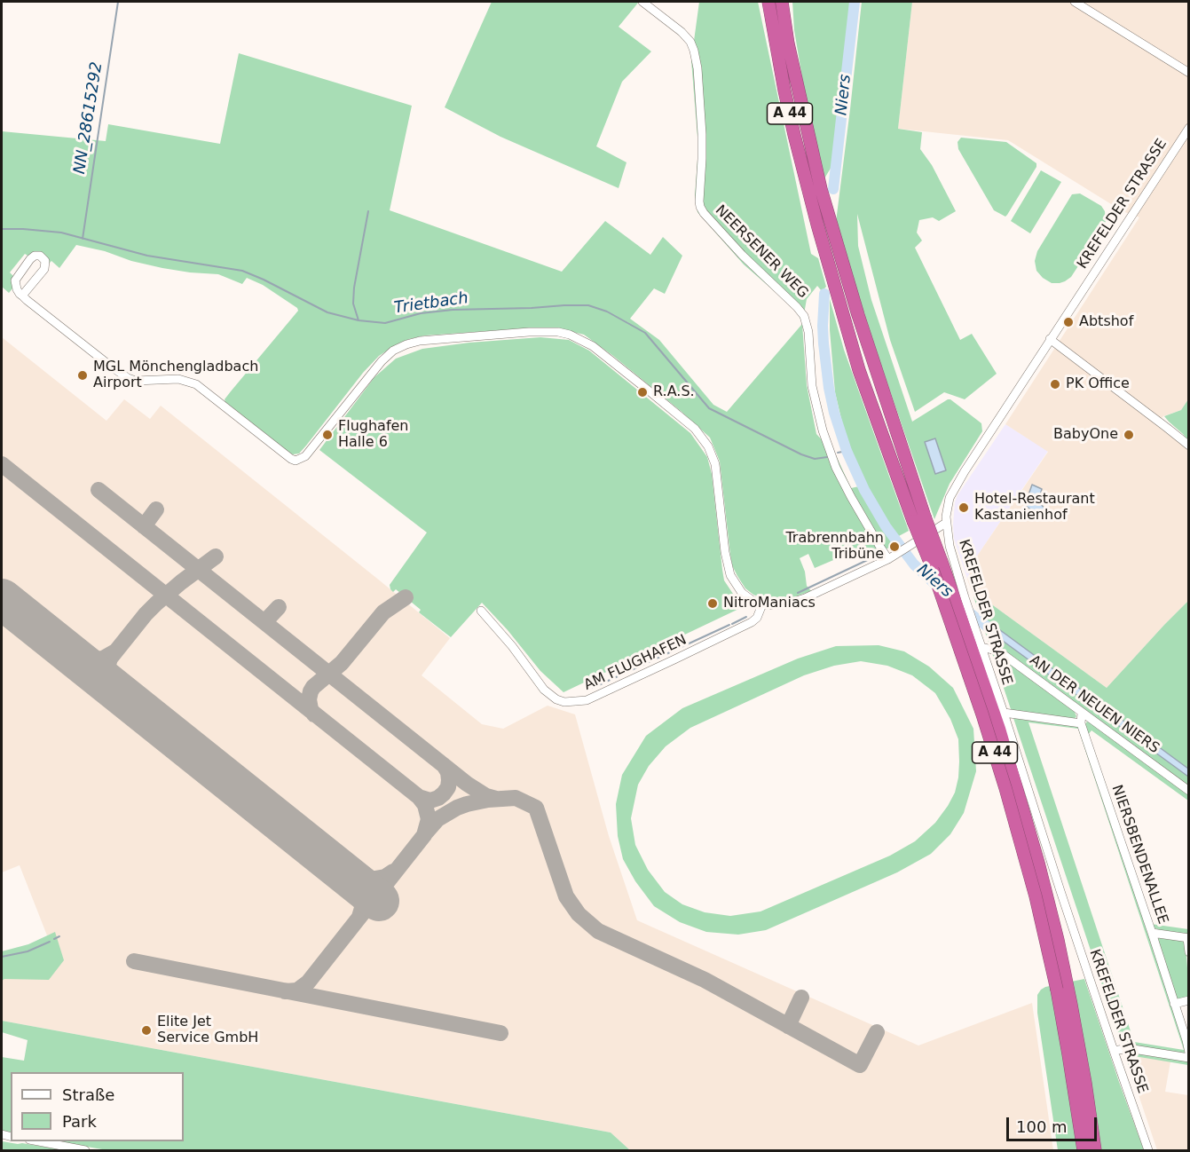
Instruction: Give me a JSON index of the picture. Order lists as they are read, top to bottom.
{
  "streets": {
    "highway": ["A 44"],
    "street": [
      "KREFELDER STRASSE",
      "NEERSENER WEG",
      "AM FLUGHAFEN",
      "AN DER NEUEN NIERS",
      "NIERSBENDENALLEE"
    ]
  },
  "crossings": [
    ["KREFELDER STRASSE", "AN DER NEUEN NIERS"],
    ["AN DER NEUEN NIERS", "NIERSBENDENALLEE"]
  ],
  "water": ["Niers", "NN_28615292", "Trietbach"],
  "places": [
    "Abtshof",
    "MGL Mönchengladbach Airport",
    "PK Office",
    "R.A.S.",
    "Flughafen Halle 6",
    "BabyOne",
    "Hotel-Restaurant Kastanienhof",
    "Trabrennbahn Tribüne",
    "NitroManiacs",
    "Elite Jet Service GmbH"
  ],
  "legend": ["Straße", "Park"],
  "scale_bar": "100 m"
}
